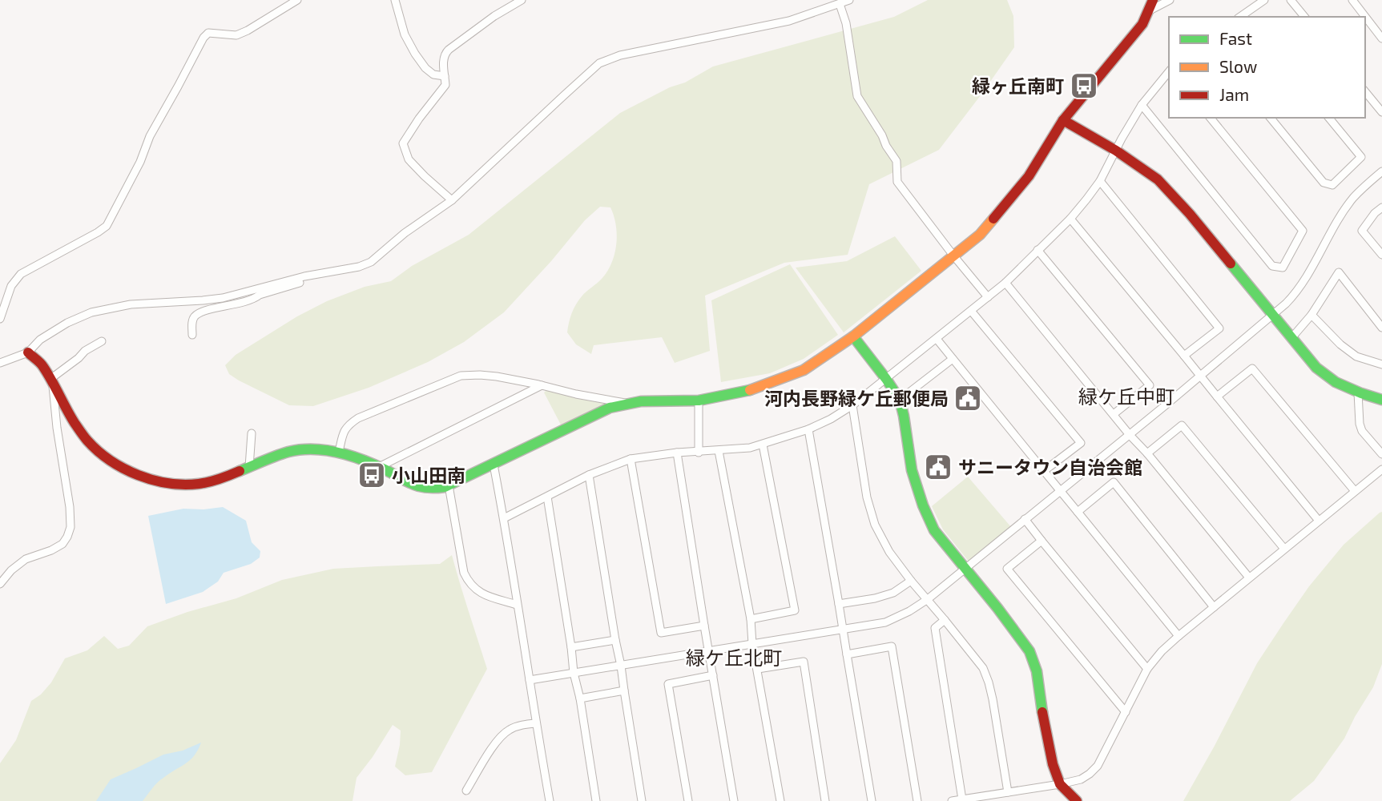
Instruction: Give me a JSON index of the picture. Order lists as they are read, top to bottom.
{
  "districts": ["緑ケ丘中町", "緑ケ丘北町"],
  "places": {
    "bus stop": ["緑ヶ丘南町", "小山田南"],
    "public building": ["河内長野緑ケ丘郵便局", "サニータウン自治会館"]
  },
  "legend": ["Fast", "Slow", "Jam"]
}
